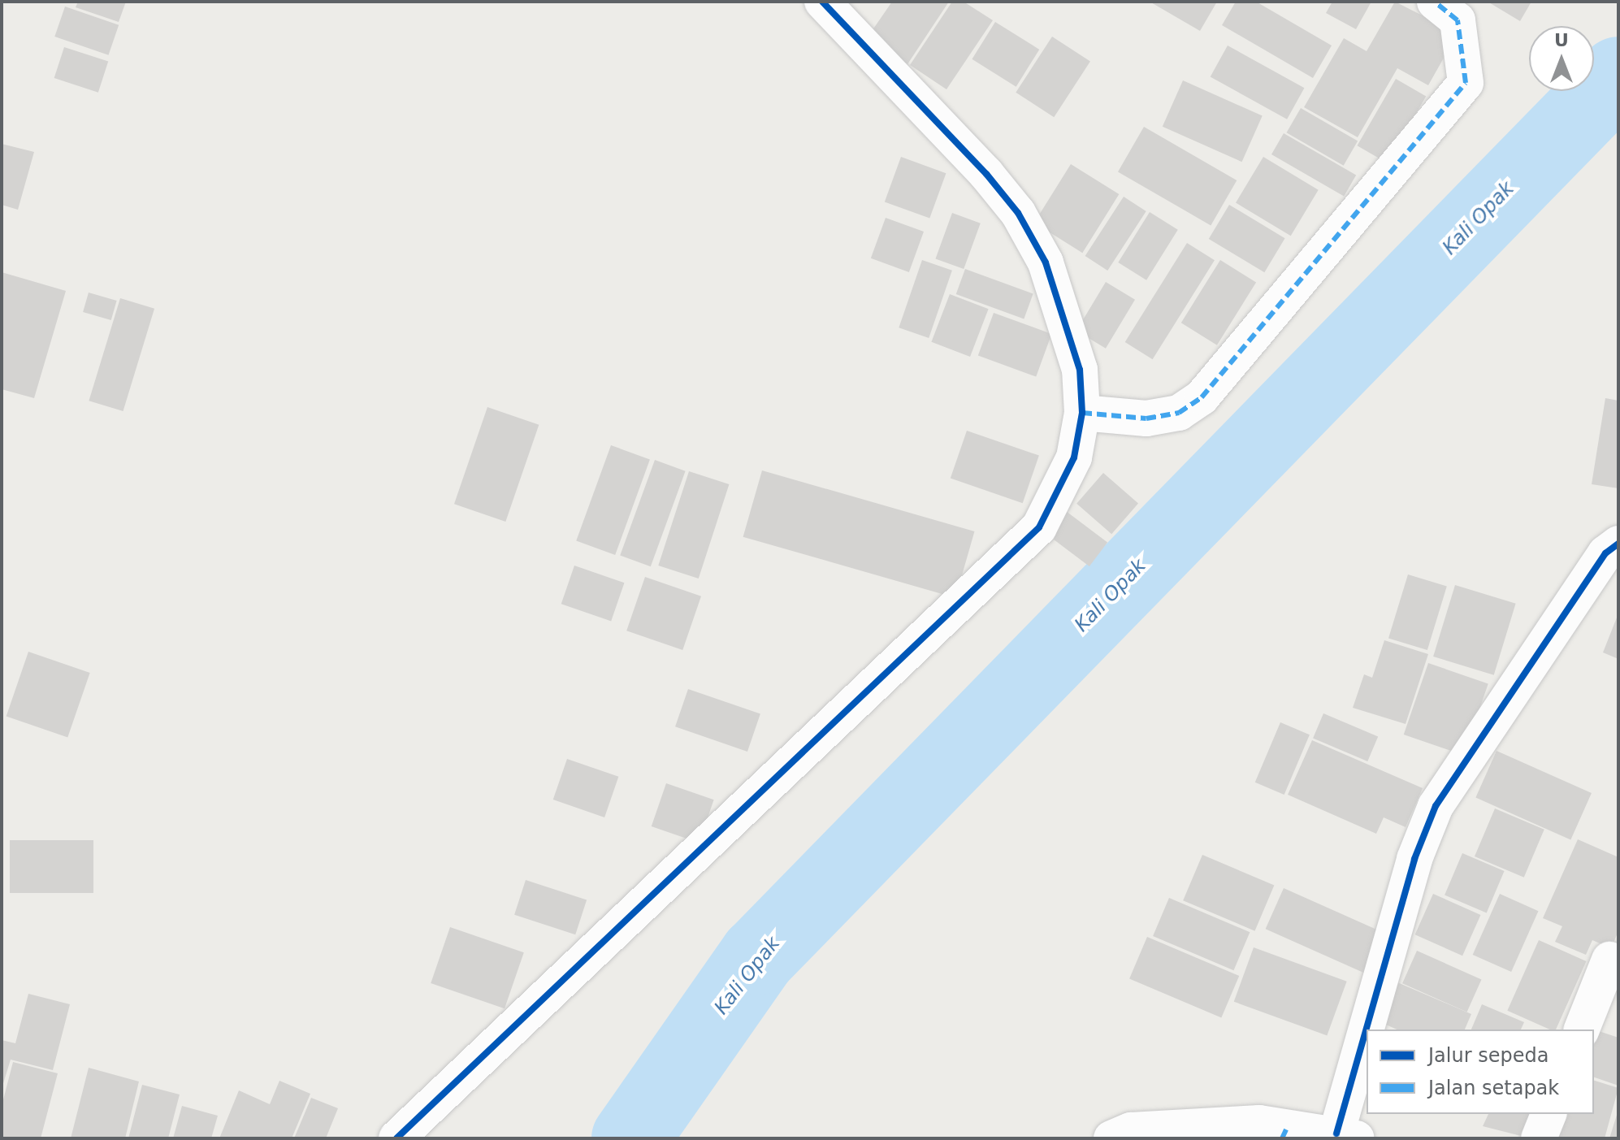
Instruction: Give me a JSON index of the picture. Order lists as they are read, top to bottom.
{
  "water": ["Kali Opak"],
  "legend": ["Jalur sepeda", "Jalan setapak"],
  "north": "top"
}
